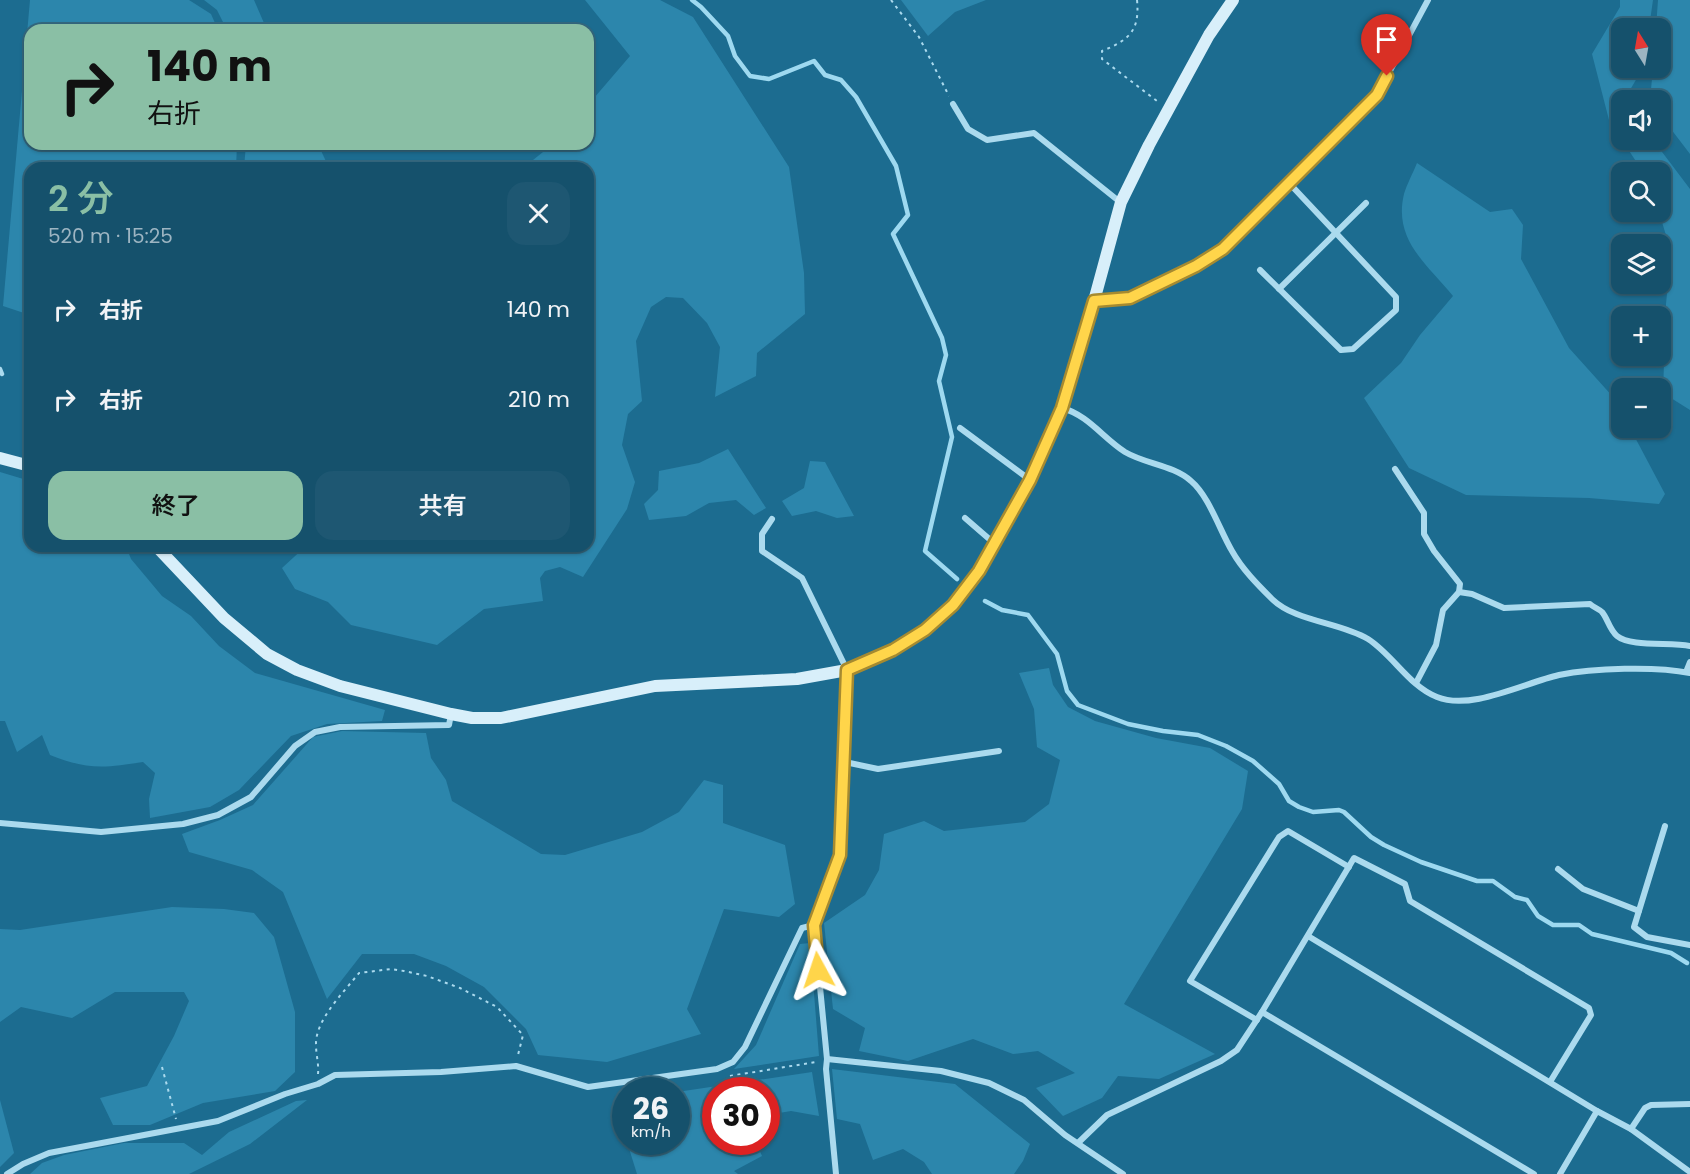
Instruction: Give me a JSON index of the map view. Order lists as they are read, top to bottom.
{
  "north": "top",
  "page": {
    "map_buttons": ["+", "−"],
    "turn": ["140 m", "右折"],
    "heading": ["2 分", "520 m · 15:25"],
    "list": [
      {
        "name": "右折",
        "value": "140 m"
      },
      {
        "name": "右折",
        "value": "210 m"
      }
    ],
    "buttons": ["終了", "共有"],
    "speed": "26 km/h",
    "limit": "30"
  }
}
